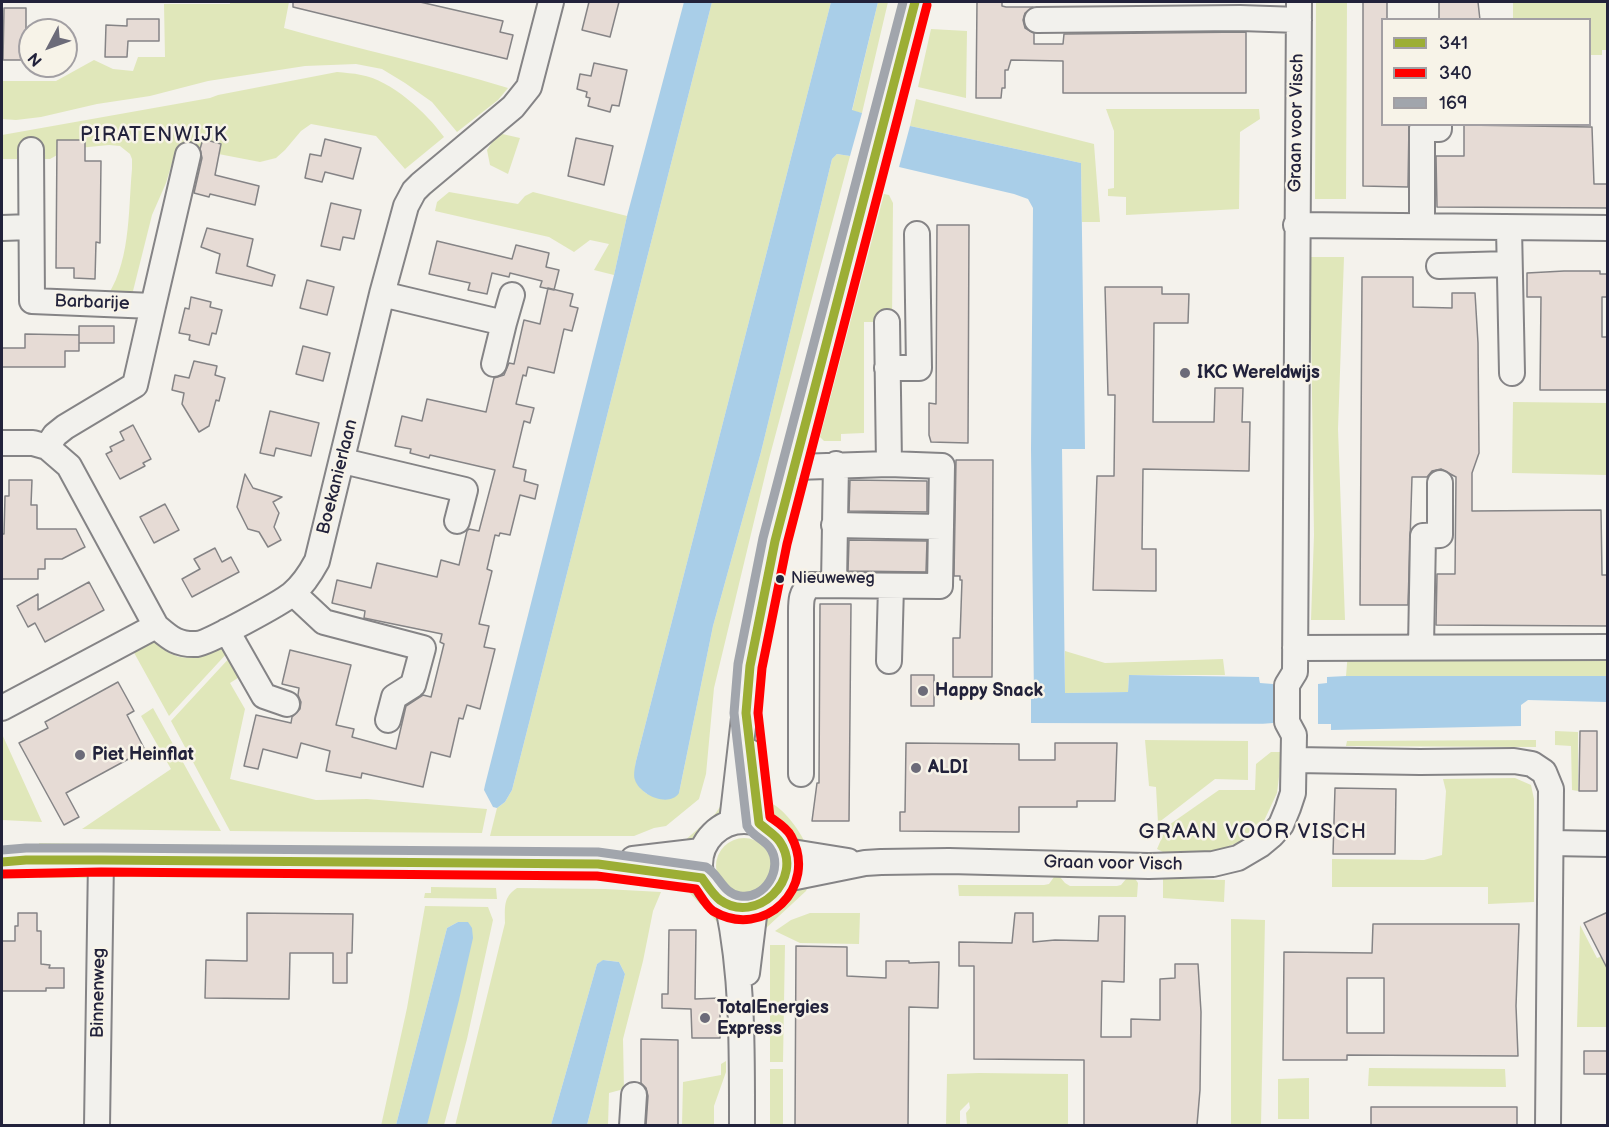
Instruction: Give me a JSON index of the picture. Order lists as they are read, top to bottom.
{
  "streets": {
    "street": [
      "Graan voor Visch",
      "Barbarije",
      "Boekanierlaan",
      "Binnenweg"
    ]
  },
  "crossings": [
    ["Barbarije", "Boekanierlaan"]
  ],
  "districts": ["PIRATENWIJK", "GRAAN VOOR VISCH"],
  "places": [
    "IKC Wereldwijs",
    "Nieuweweg",
    "Happy Snack",
    "Piet Heinflat",
    "ALDI",
    "TotalEnergies Express"
  ],
  "lines": ["transit line 341", "transit line 169", "transit line 340"],
  "legend": ["341", "340", "169"],
  "north": "bottom left"
}
